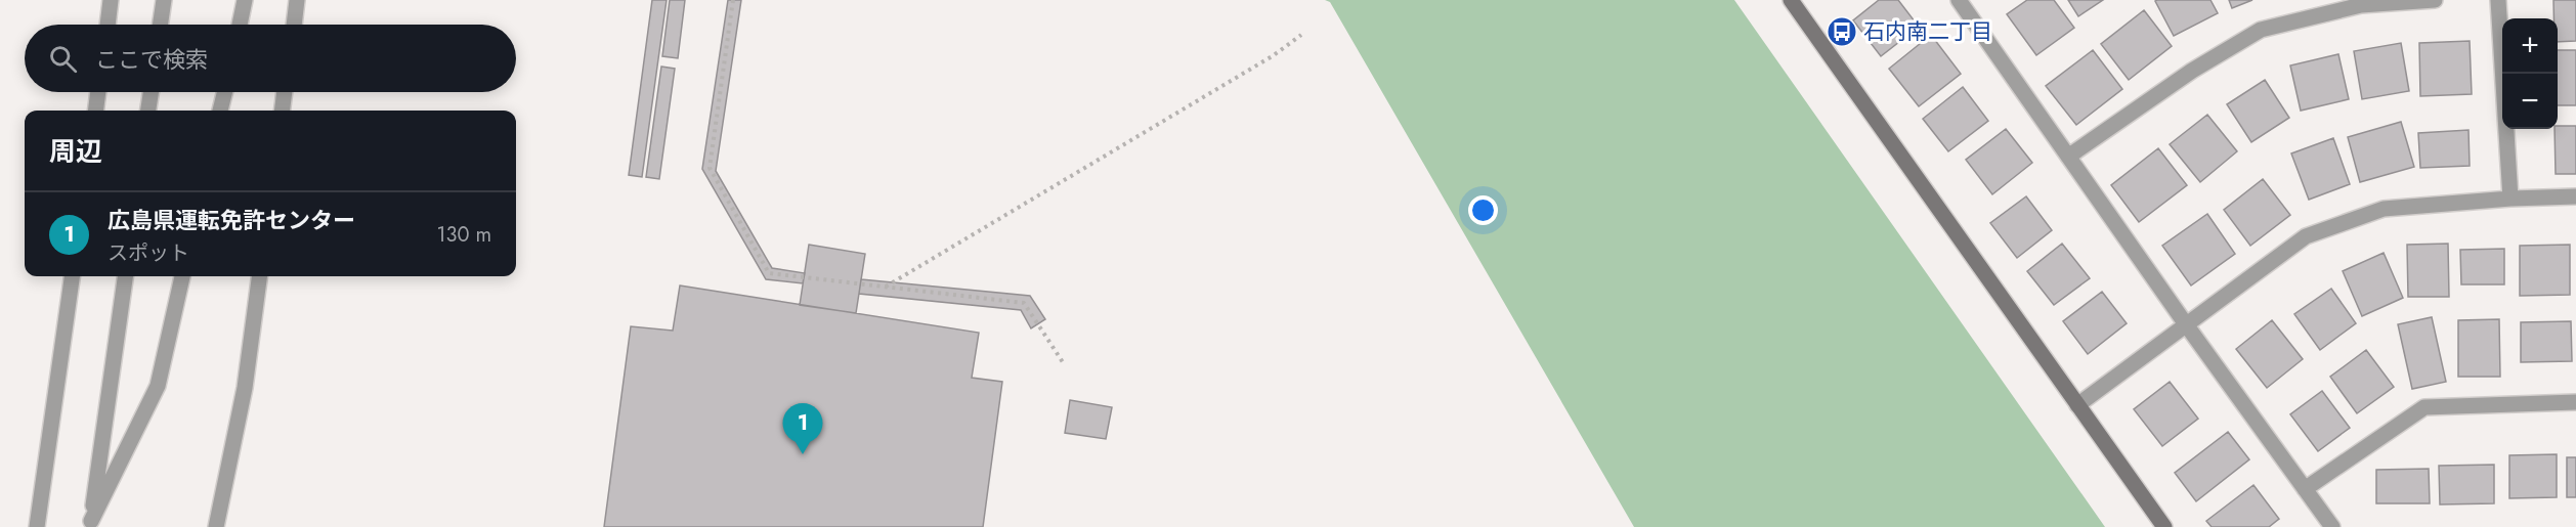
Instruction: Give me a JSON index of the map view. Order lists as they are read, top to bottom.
{
  "places": {
    "bus stop": ["石内南二丁目"]
  },
  "page": {
    "map_buttons": ["+", "−"],
    "search": "ここで検索",
    "heading": "周辺",
    "list": [
      {
        "mark": "1",
        "name": "広島県運転免許センター",
        "note": "スポット",
        "value": "130 m"
      }
    ],
    "pins": "1"
  }
}
